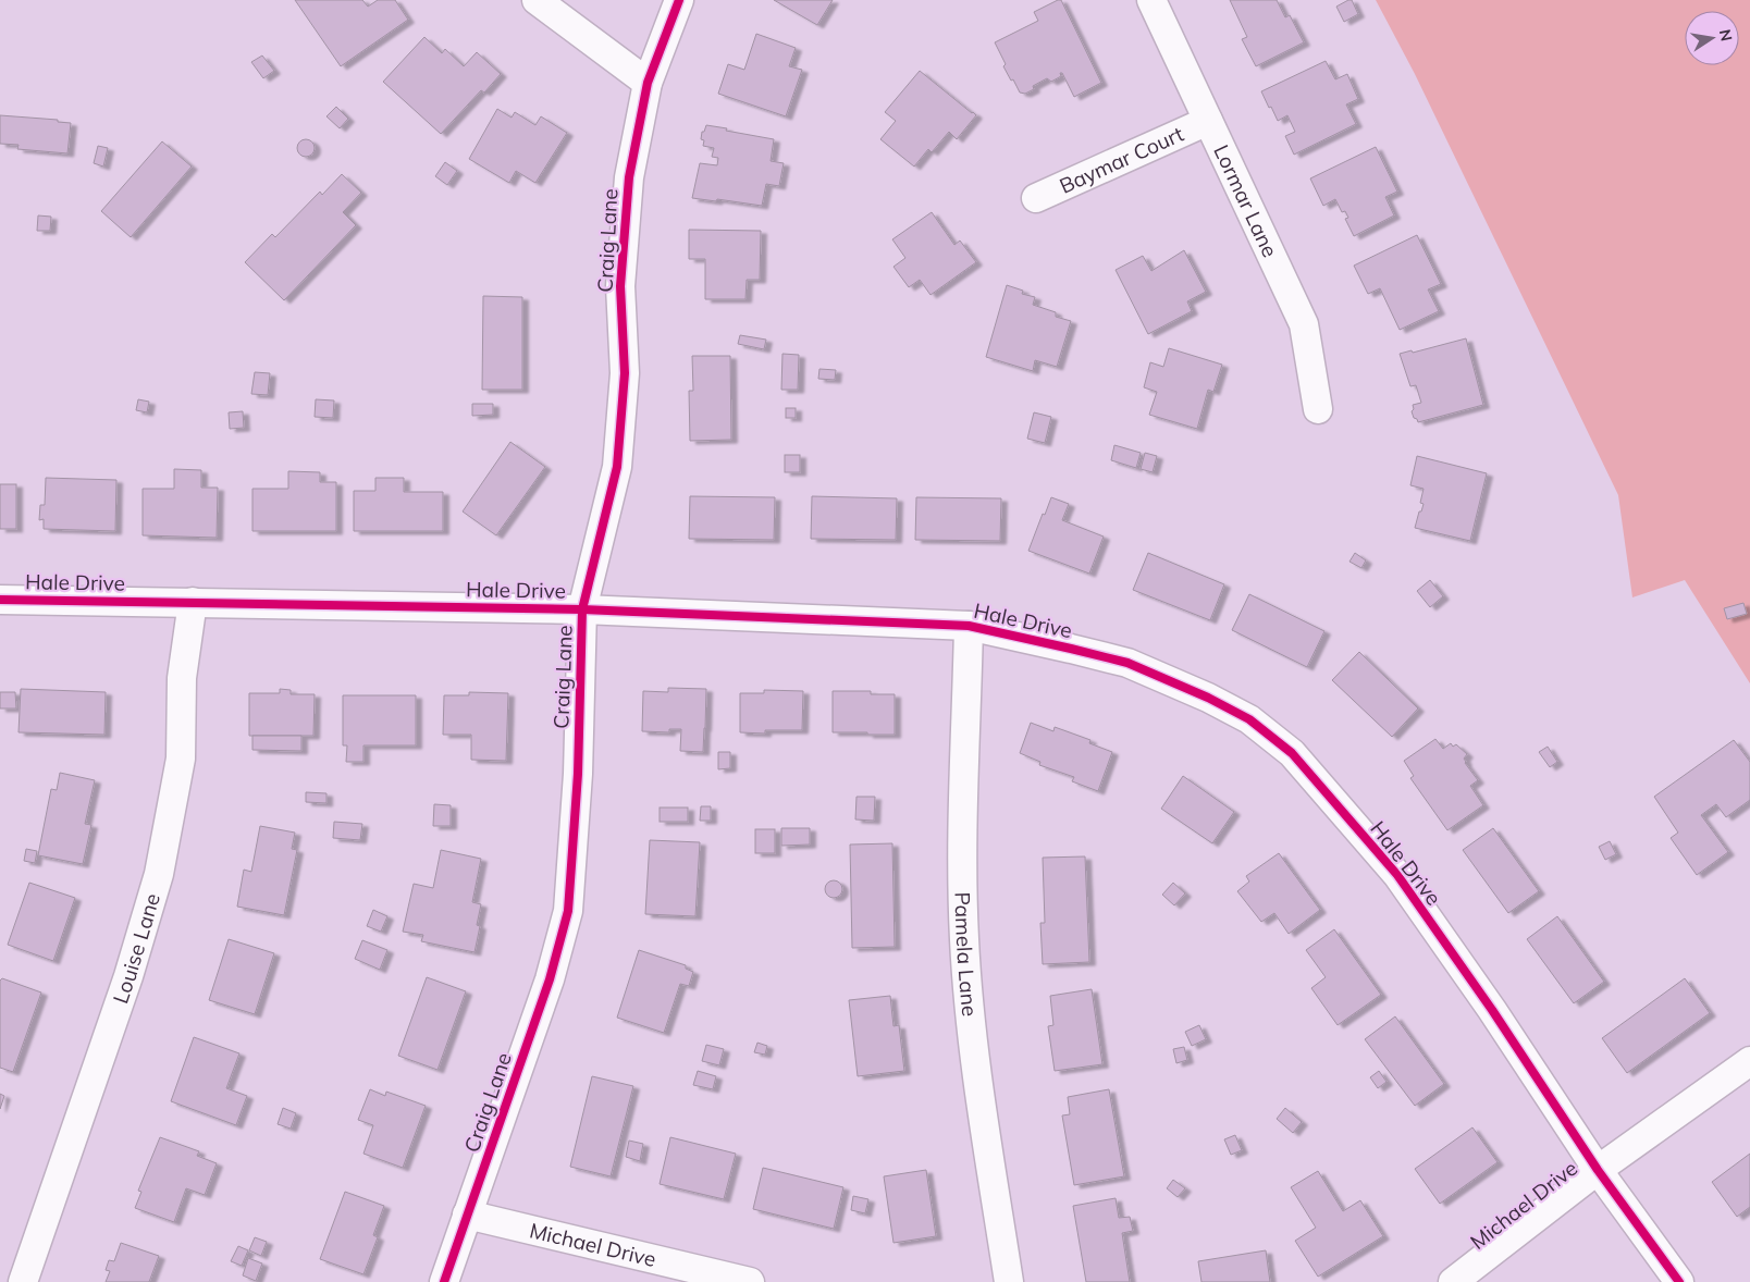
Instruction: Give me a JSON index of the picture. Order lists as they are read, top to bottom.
{
  "streets": {
    "street": [
      "Baymar Court",
      "Lormar Lane",
      "Craig Lane",
      "Hale Drive",
      "Louise Lane",
      "Pamela Lane",
      "Michael Drive"
    ]
  },
  "crossings": [
    ["Baymar Court", "Lormar Lane"],
    ["Craig Lane", "Hale Drive"],
    ["Craig Lane", "Michael Drive"],
    ["Hale Drive", "Louise Lane"],
    ["Hale Drive", "Pamela Lane"],
    ["Hale Drive", "Michael Drive"]
  ],
  "north": "right"
}
